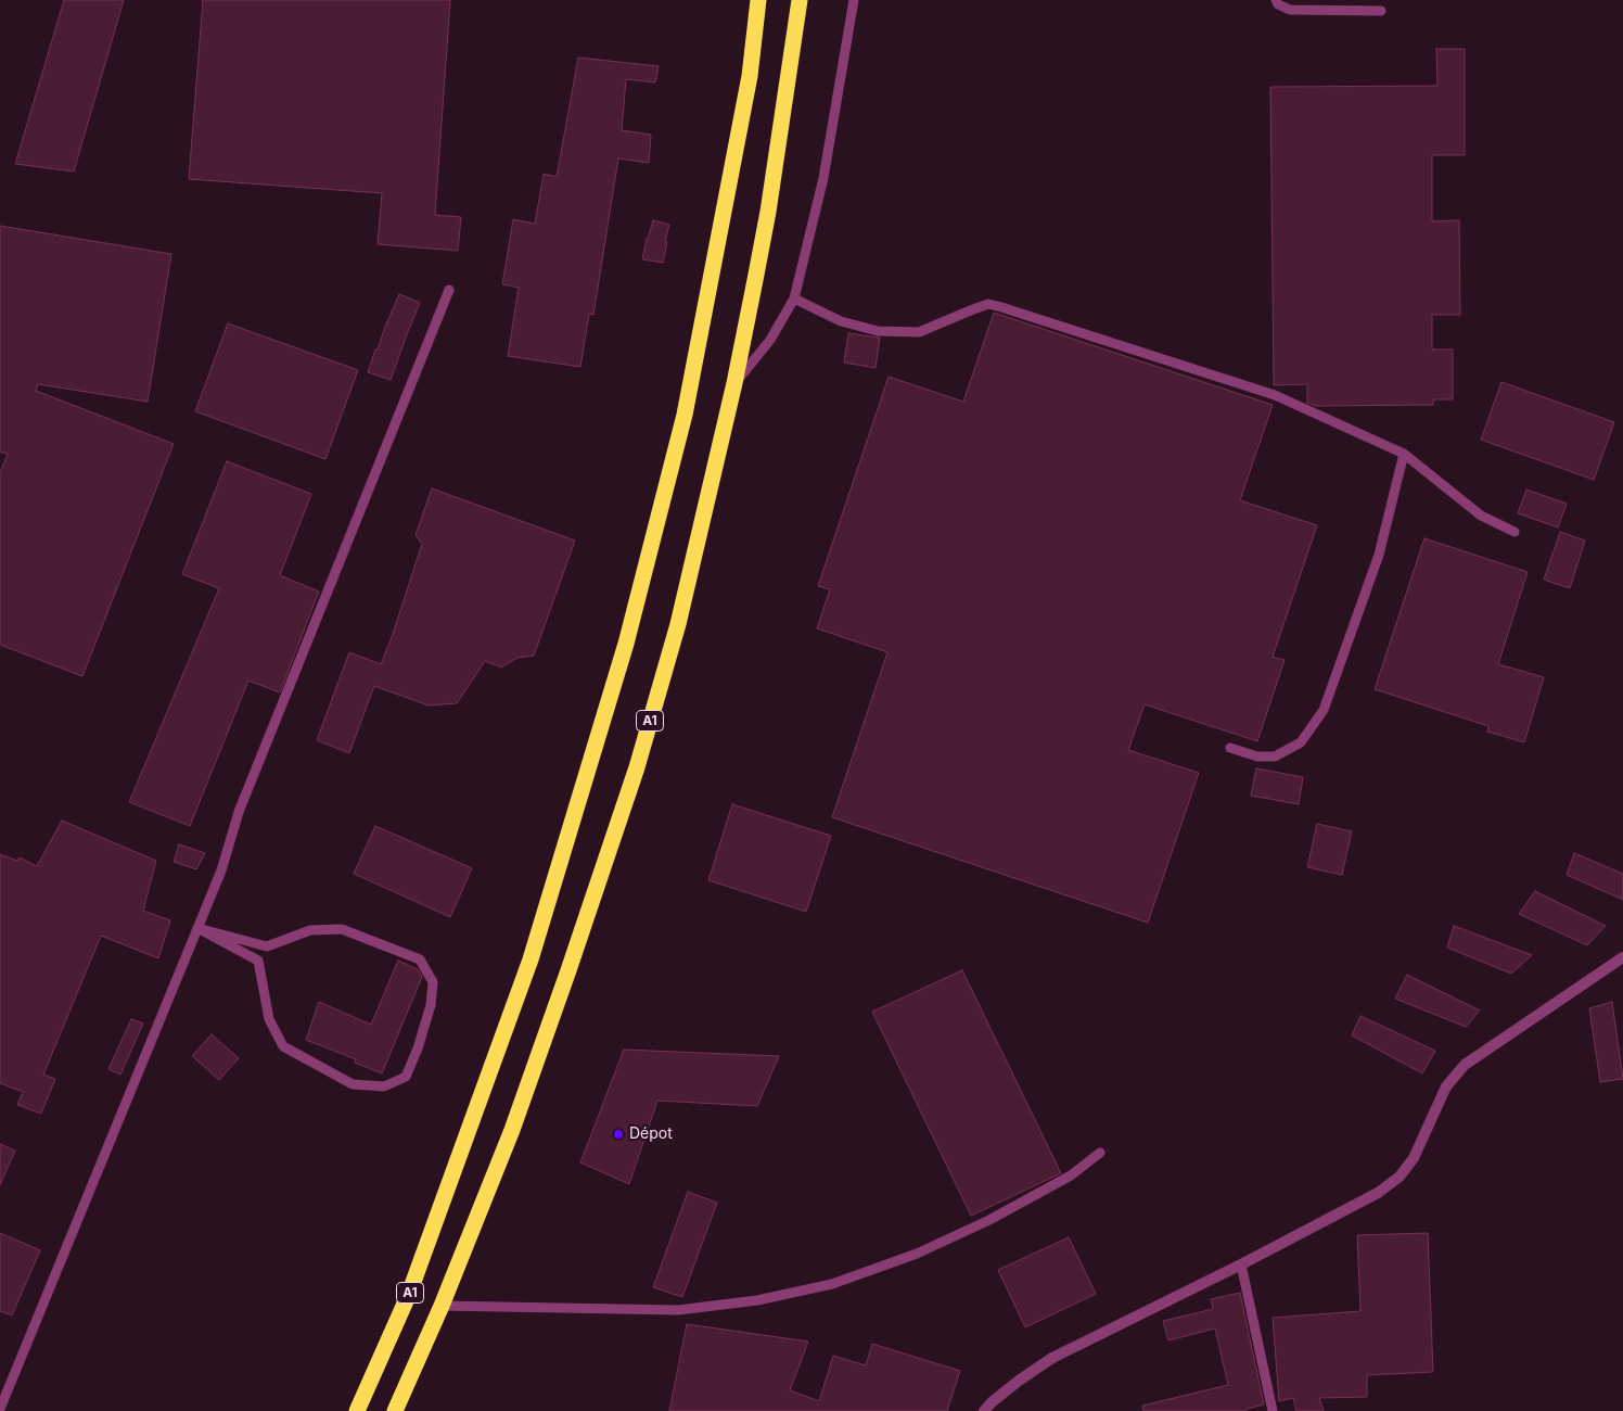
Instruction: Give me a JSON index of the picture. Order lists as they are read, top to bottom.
{
  "streets": {
    "highway": ["A1"]
  },
  "places": ["Dépot"]
}
